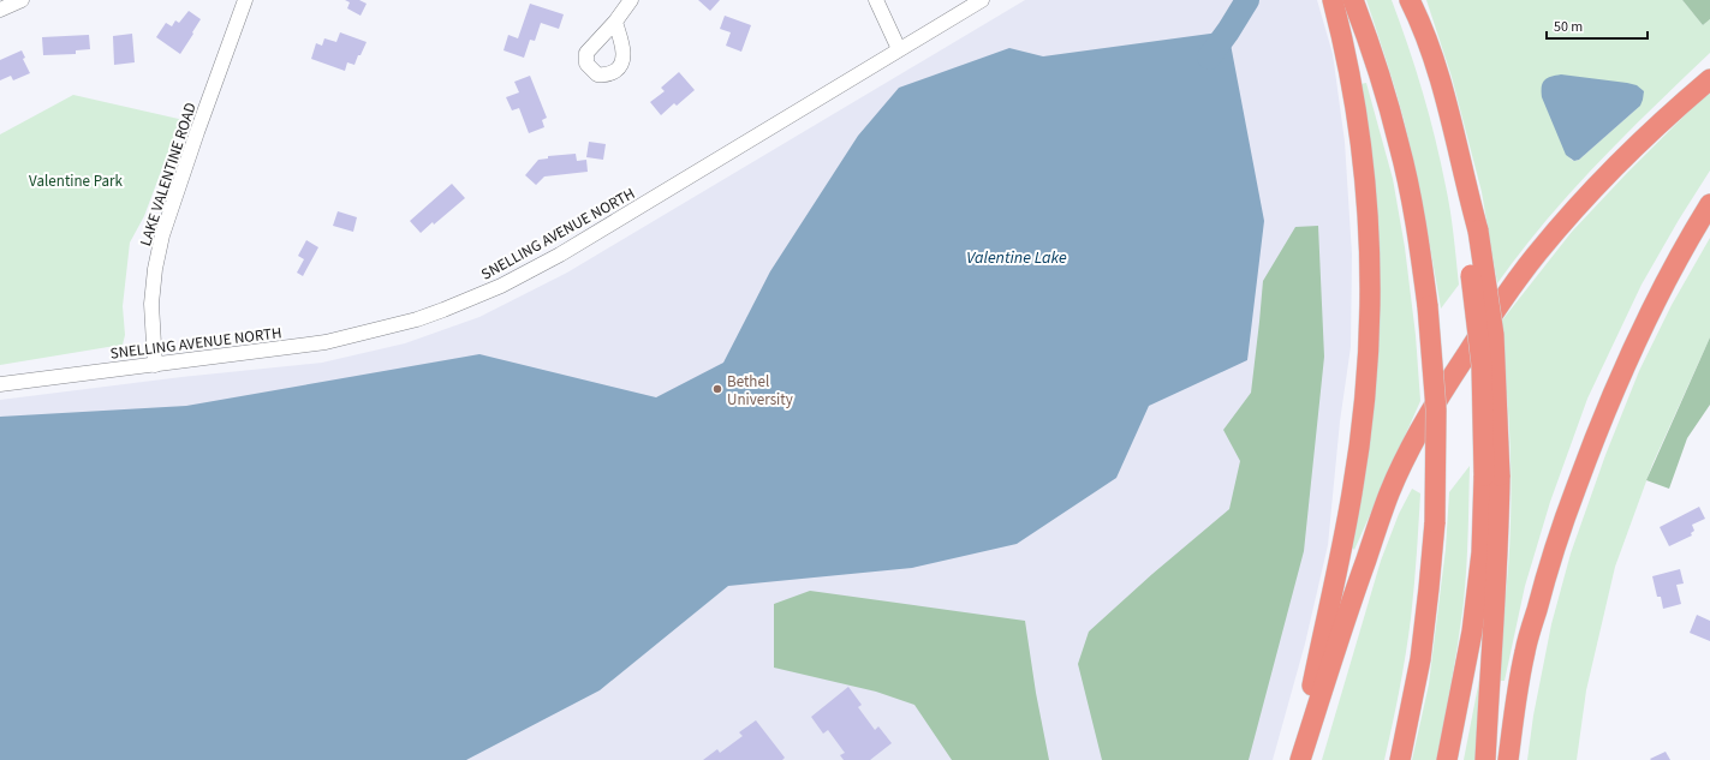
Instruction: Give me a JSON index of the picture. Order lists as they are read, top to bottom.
{
  "streets": {
    "street": ["LAKE VALENTINE ROAD", "SNELLING AVENUE NORTH"]
  },
  "crossings": [
    ["LAKE VALENTINE ROAD", "SNELLING AVENUE NORTH"]
  ],
  "water": ["Valentine Lake"],
  "parks": ["Valentine Park"],
  "places": ["Bethel University"],
  "scale_bar": "50 m"
}
